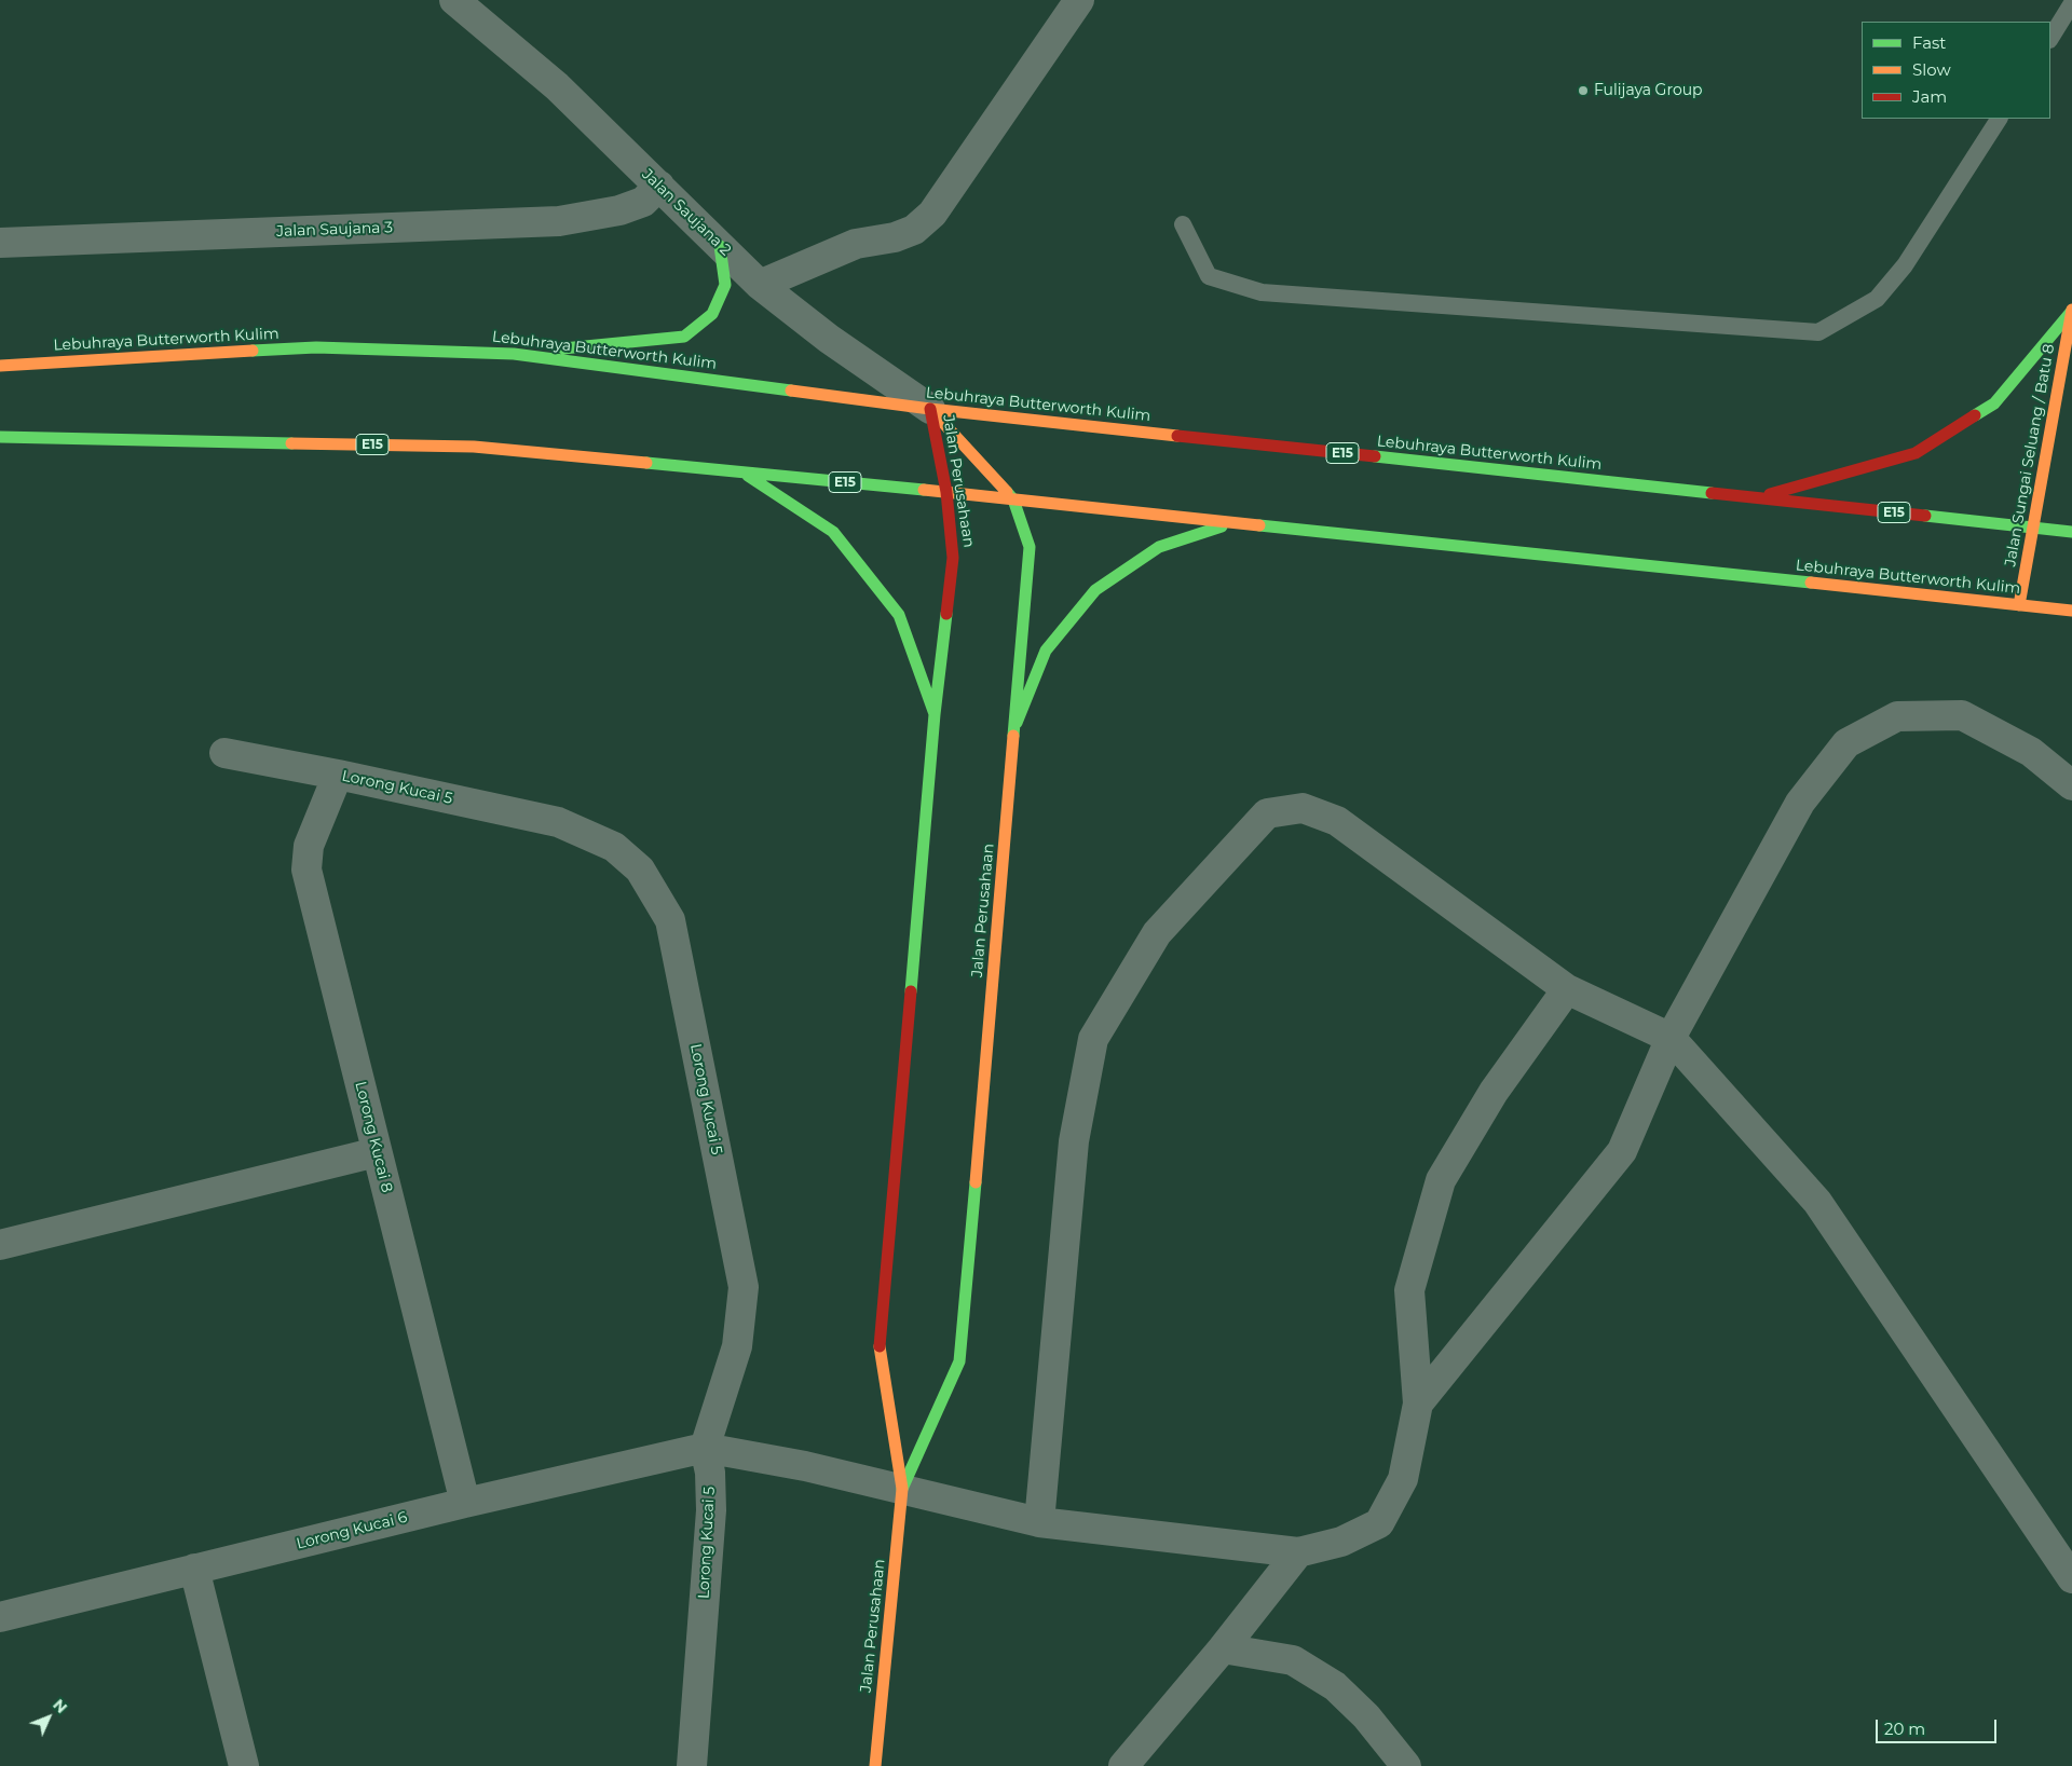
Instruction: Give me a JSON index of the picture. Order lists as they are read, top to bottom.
{
  "streets": {
    "main road": [
      "Lebuhraya Butterworth Kulim",
      "E15",
      "Jalan Sungai Seluang / Batu 8",
      "Jalan Perusahaan"
    ],
    "street": [
      "Jalan Saujana 2",
      "Jalan Saujana 3",
      "Lorong Kucai 5",
      "Lorong Kucai 8",
      "Lorong Kucai 6"
    ]
  },
  "crossings": [
    ["Jalan Saujana 2", "Jalan Saujana 3"],
    ["Jalan Saujana 2", "Lebuhraya Butterworth Kulim"],
    ["Jalan Saujana 2", "Jalan Perusahaan"],
    ["Lebuhraya Butterworth Kulim", "Jalan Sungai Seluang / Batu 8"],
    ["Lebuhraya Butterworth Kulim", "Jalan Perusahaan"],
    ["Lorong Kucai 5", "Lorong Kucai 8"],
    ["Lorong Kucai 5", "Lorong Kucai 6"],
    ["Lorong Kucai 8", "Lorong Kucai 6"]
  ],
  "places": ["Fulijaya Group"],
  "legend": ["Fast", "Slow", "Jam"],
  "scale_bar": "20 m",
  "north": "top right"
}
